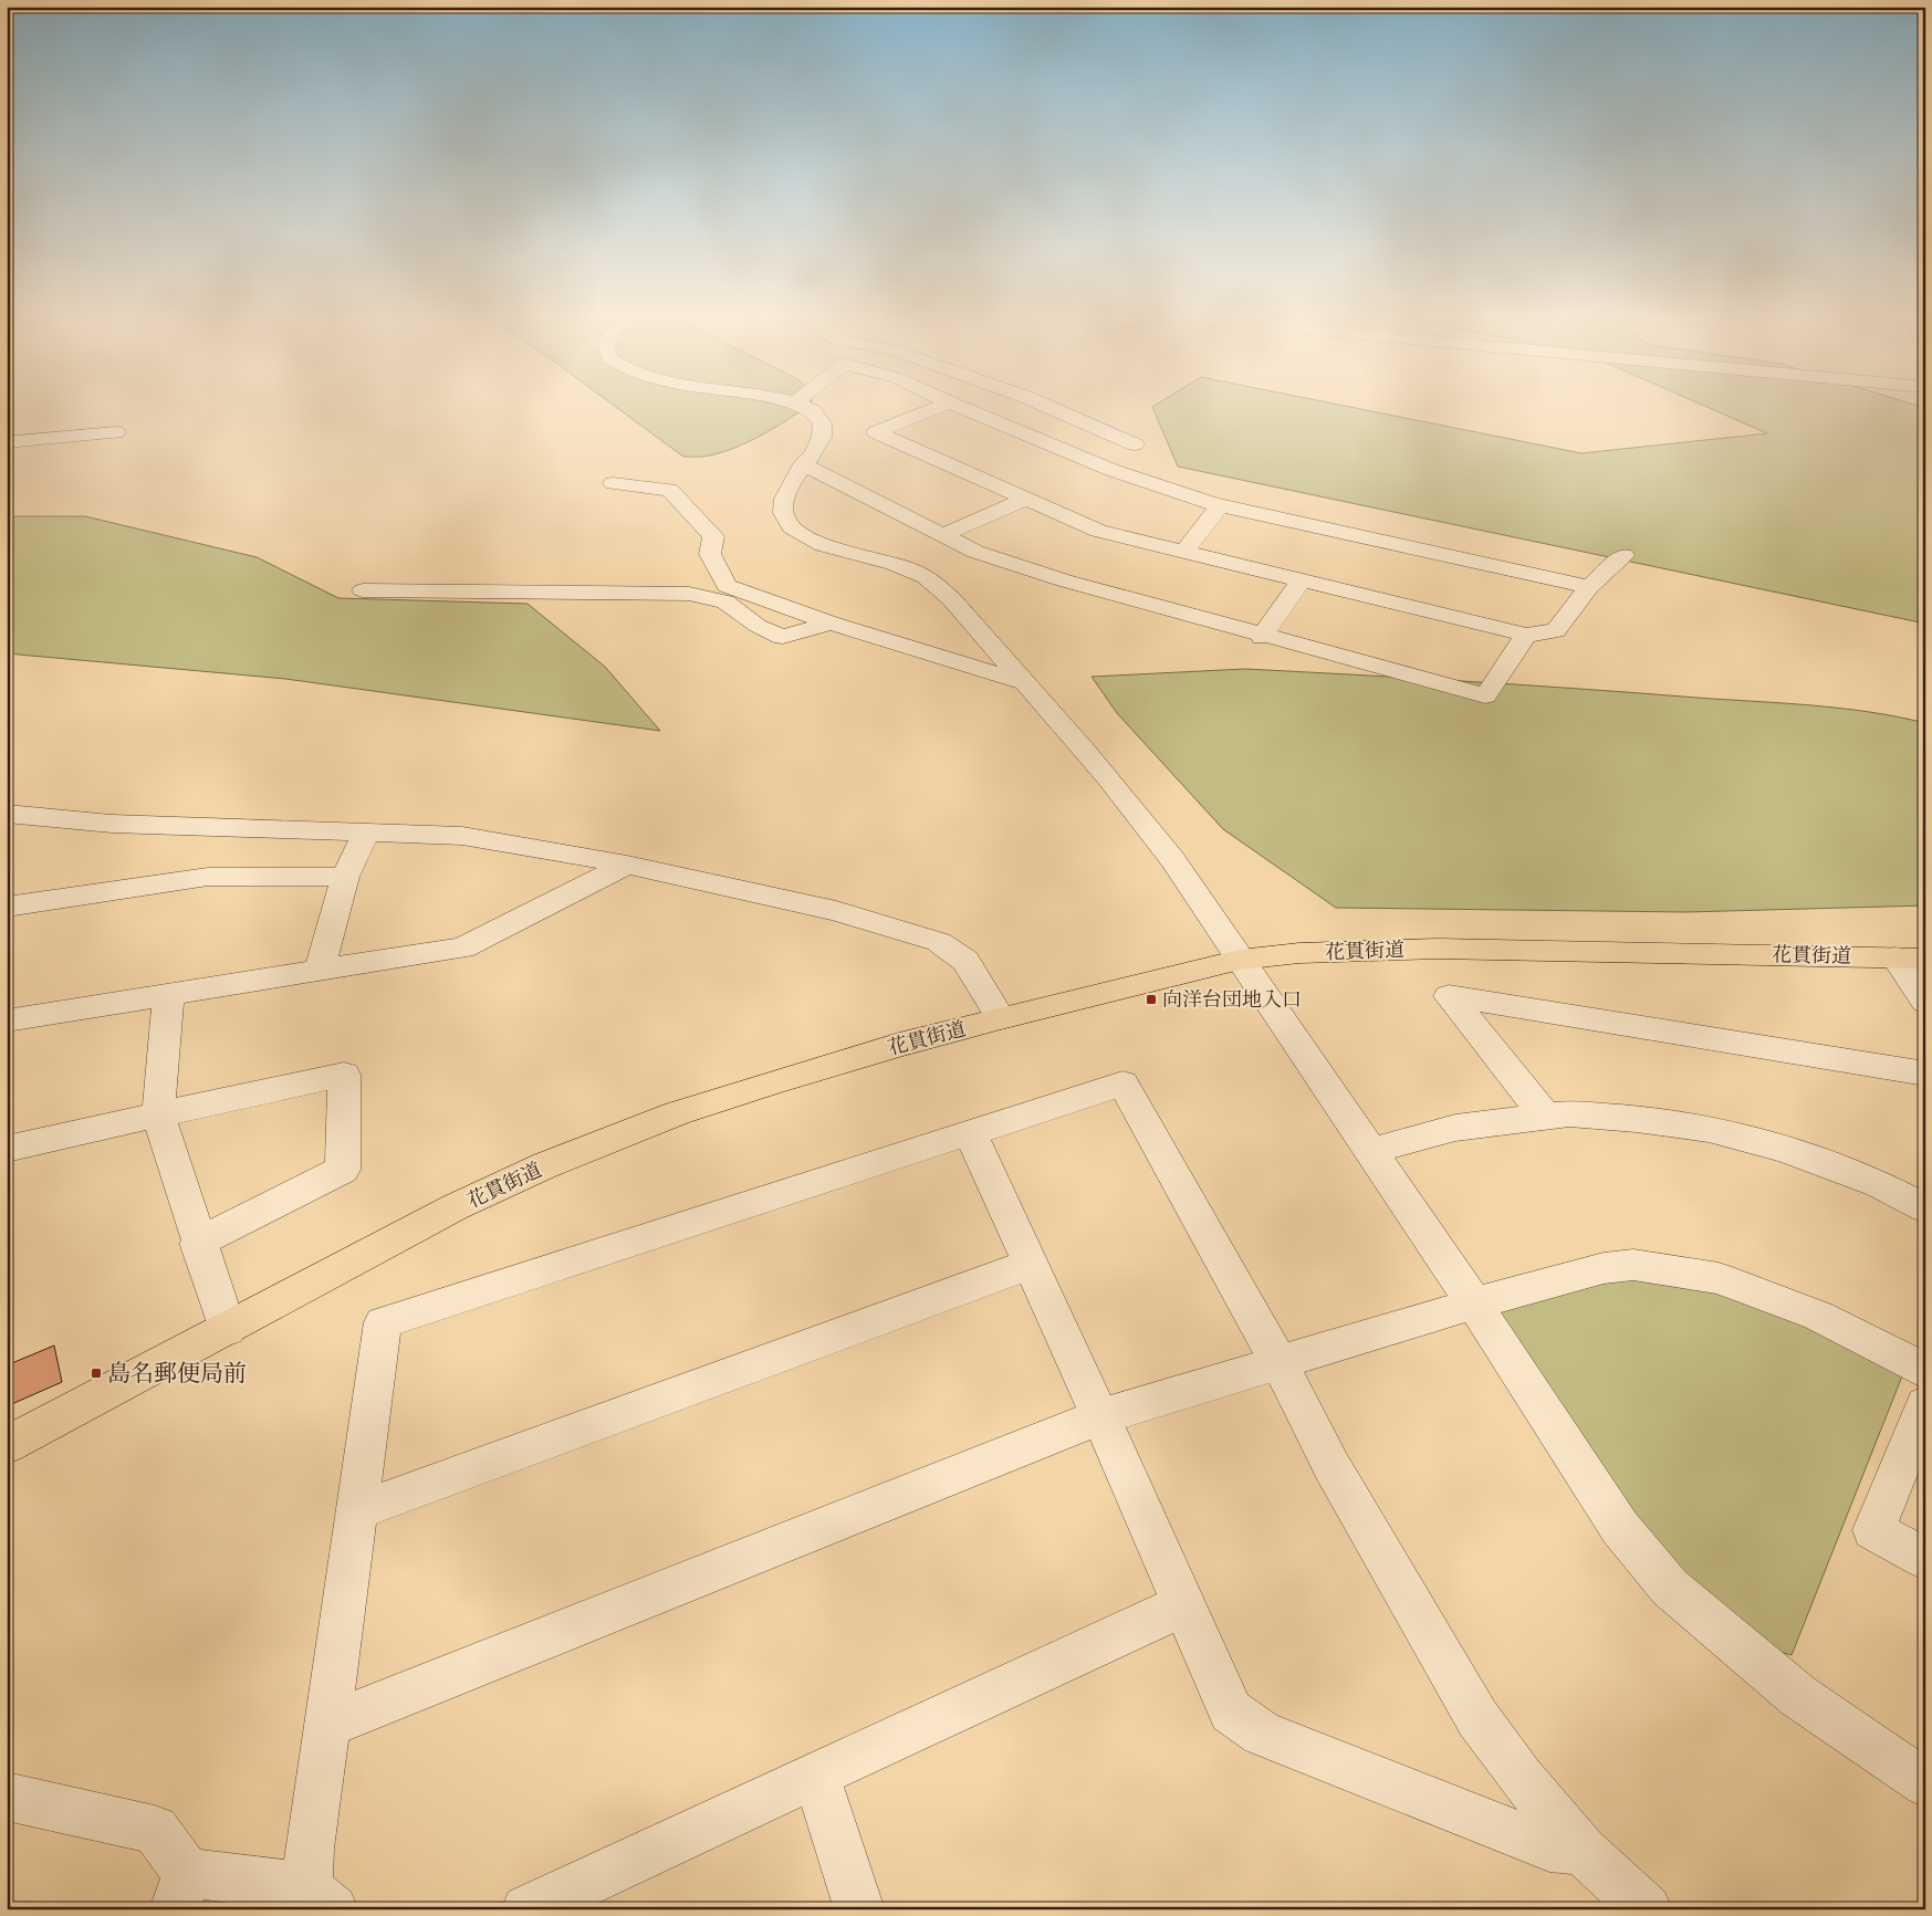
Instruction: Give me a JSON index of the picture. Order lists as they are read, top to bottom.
{
  "streets": {
    "highway": ["花貫街道"]
  },
  "places": {
    "transit": ["向洋台団地入口", "島名郵便局前"]
  }
}
